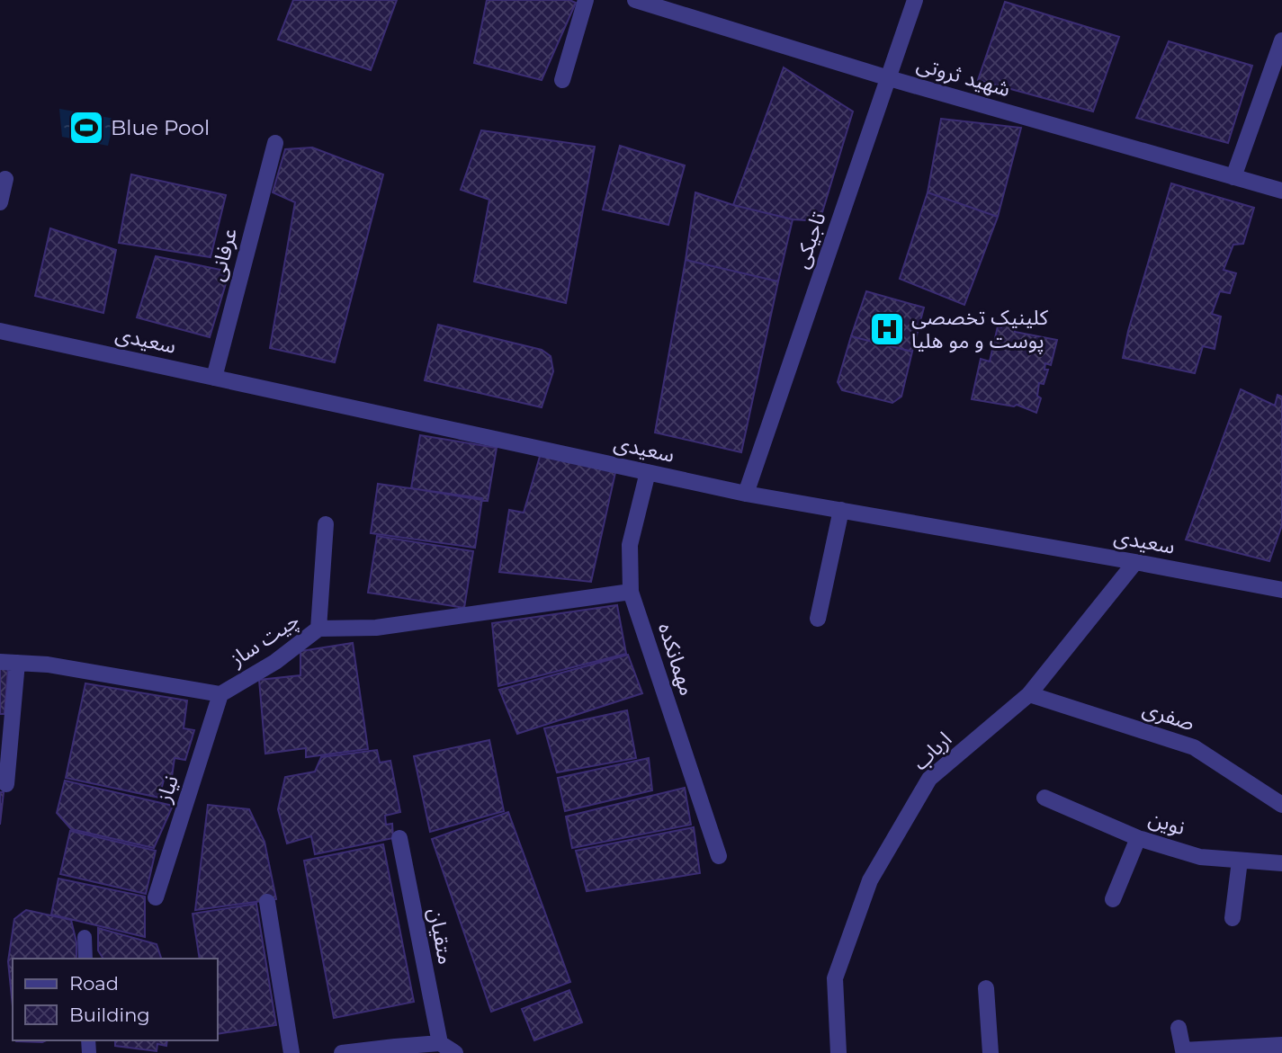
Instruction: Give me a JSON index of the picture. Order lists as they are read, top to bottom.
{
  "streets": {
    "street": [
      "شهید ثروتی",
      "تاجیکی",
      "عرفانی",
      "سعیدی",
      "چیت ساز",
      "مهمانکده",
      "صفری",
      "ارباب",
      "نیاز",
      "نوین",
      "متقیان"
    ]
  },
  "crossings": [
    ["شهید ثروتی", "تاجیکی"],
    ["تاجیکی", "سعیدی"],
    ["عرفانی", "سعیدی"],
    ["سعیدی", "مهمانکده"],
    ["سعیدی", "ارباب"],
    ["چیت ساز", "مهمانکده"],
    ["چیت ساز", "نیاز"],
    ["صفری", "ارباب"]
  ],
  "places": {
    "sports": ["Blue Pool"],
    "hospital": ["کلینیک تخصصی پوست و مو هلیا"]
  },
  "legend": ["Road", "Building"]
}
